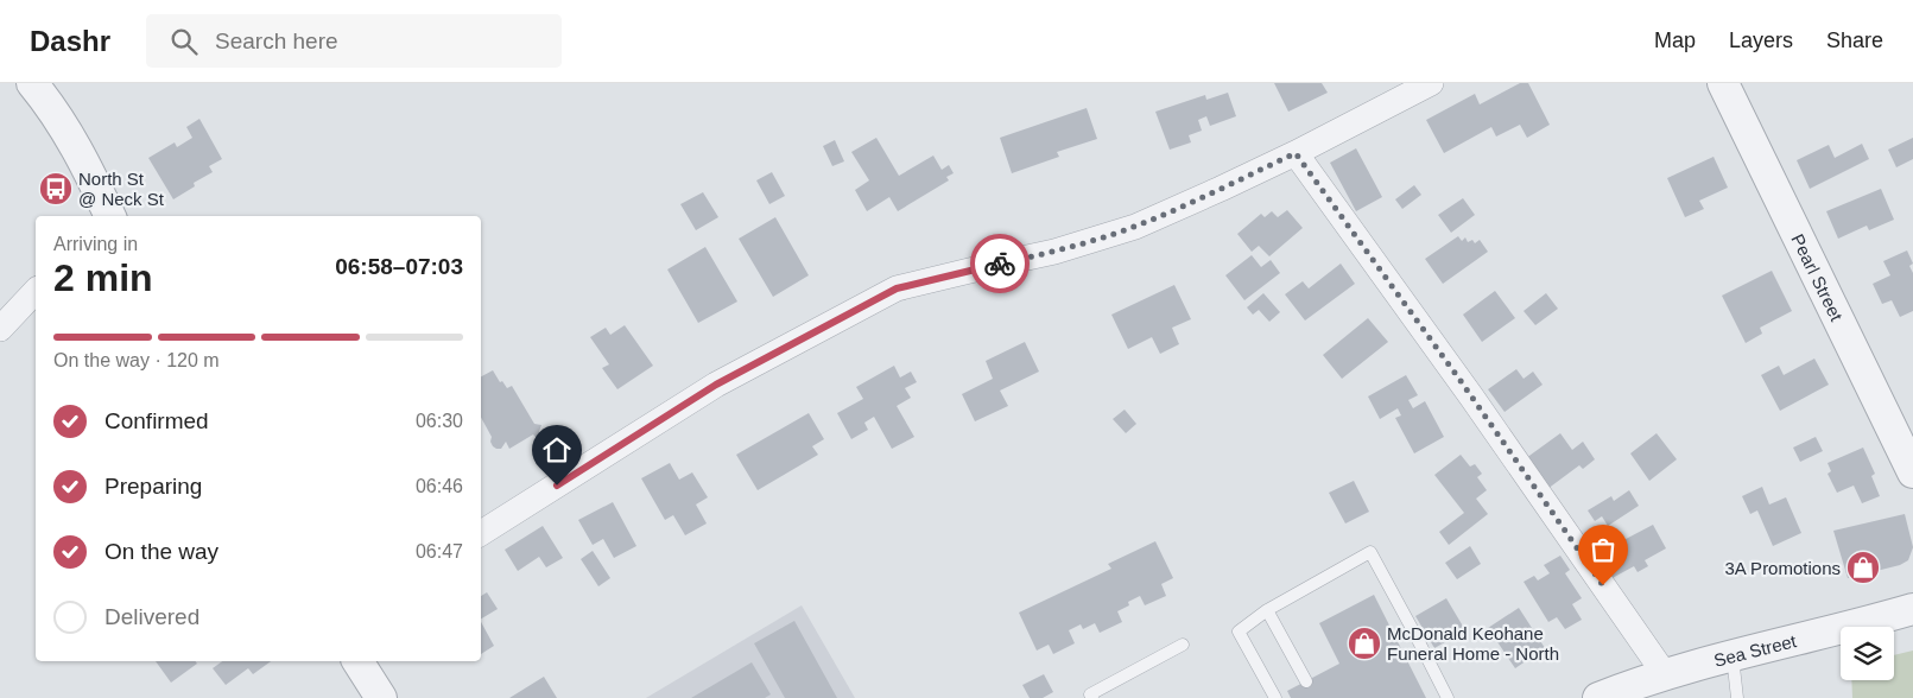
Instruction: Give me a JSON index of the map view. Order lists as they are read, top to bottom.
{
  "streets": {
    "street": ["Pearl Street", "Sea Street"]
  },
  "places": {
    "bus stop": ["North St @ Neck St"],
    "shop": ["3A Promotions", "McDonald Keohane Funeral Home - North"]
  },
  "page": {
    "header": "Dashr",
    "search": "Search here",
    "nav": ["Map", "Layers", "Share"],
    "heading": ["2 min", "Arriving in", "06:58–07:03"],
    "bar": "On the way · 120 m",
    "list": [
      ["Confirmed", "06:30"],
      ["Preparing", "06:46"],
      ["On the way", "06:47"],
      "Delivered"
    ]
  }
}
